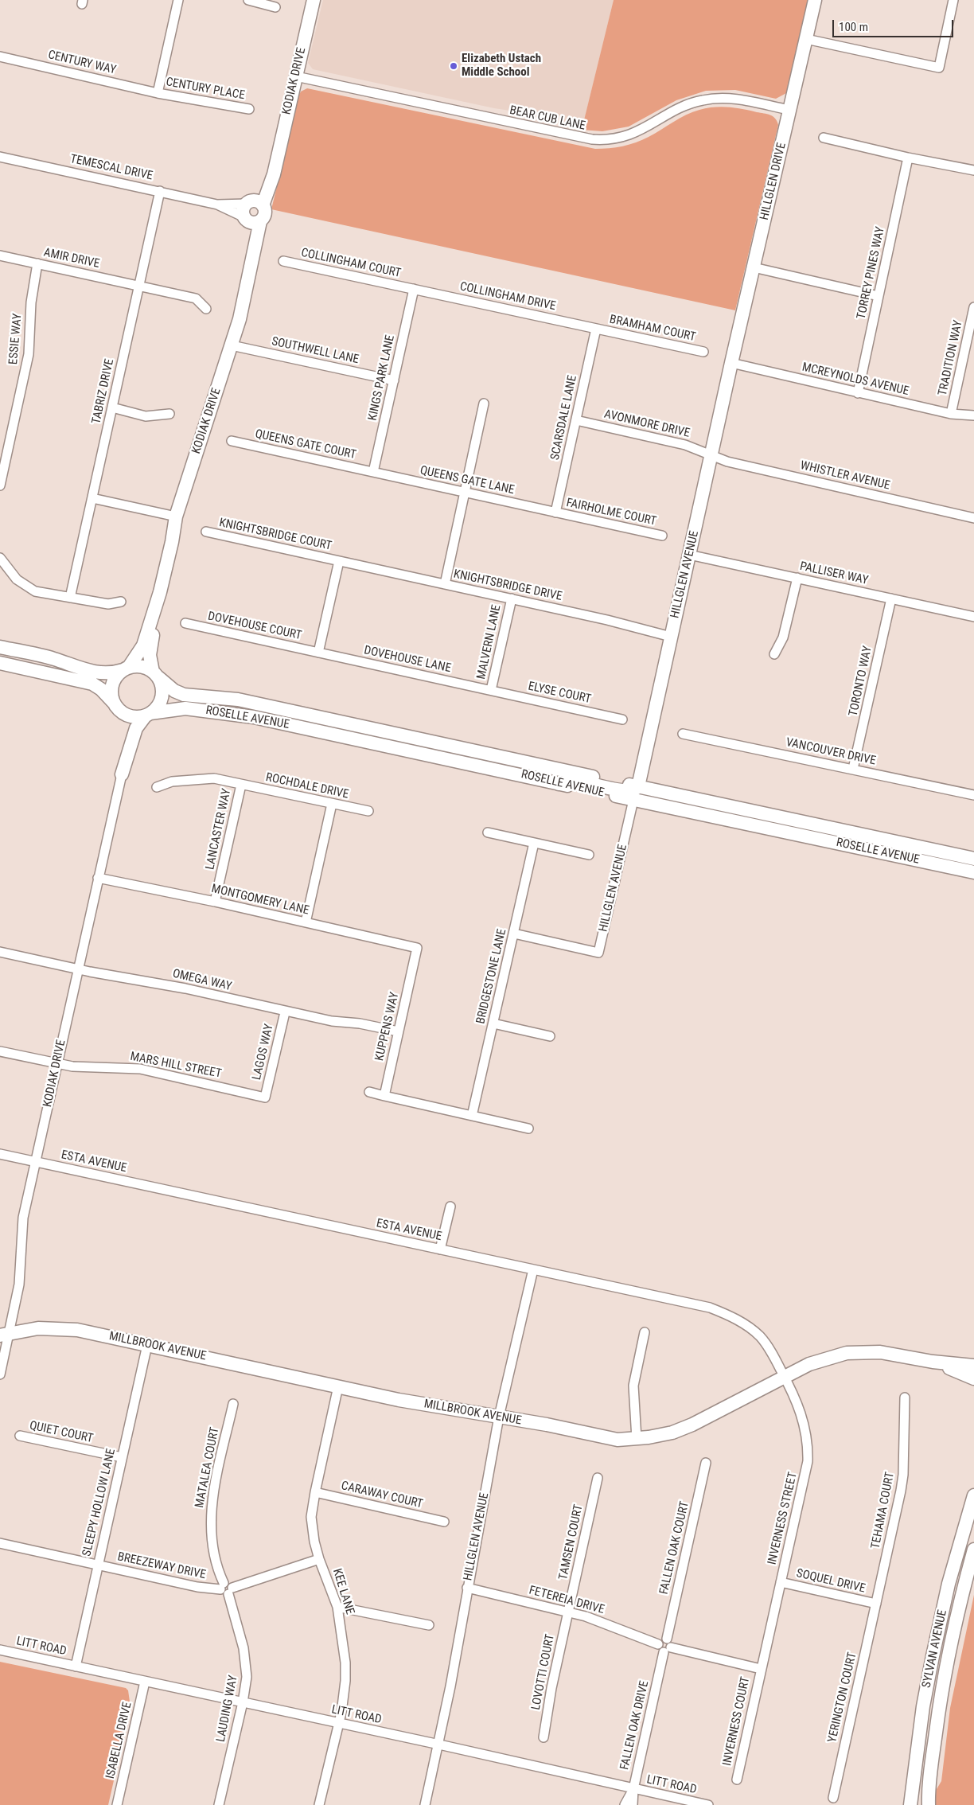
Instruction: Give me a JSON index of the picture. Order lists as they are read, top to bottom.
{
  "streets": {
    "street": [
      "CENTURY WAY",
      "KODIAK DRIVE",
      "CENTURY PLACE",
      "BEAR CUB LANE",
      "TEMESCAL DRIVE",
      "HILLGLEN DRIVE",
      "AMIR DRIVE",
      "COLLINGHAM COURT",
      "TORREY PINES WAY",
      "COLLINGHAM DRIVE",
      "BRAMHAM COURT",
      "ESSIE WAY",
      "SOUTHWELL LANE",
      "TRADITION WAY",
      "KINGS PARK LANE",
      "MCREYNOLDS AVENUE",
      "TABRIZ DRIVE",
      "SCARSDALE LANE",
      "AVONMORE DRIVE",
      "QUEENS GATE COURT",
      "WHISTLER AVENUE",
      "QUEENS GATE LANE",
      "FAIRHOLME COURT",
      "KNIGHTSBRIDGE COURT",
      "PALLISER WAY",
      "HILLGLEN AVENUE",
      "KNIGHTSBRIDGE DRIVE",
      "DOVEHOUSE COURT",
      "MALVERN LANE",
      "DOVEHOUSE LANE",
      "TORONTO WAY",
      "ELYSE COURT",
      "ROSELLE AVENUE",
      "VANCOUVER DRIVE",
      "ROCHDALE DRIVE",
      "LANCASTER WAY",
      "MONTGOMERY LANE",
      "BRIDGESTONE LANE",
      "OMEGA WAY",
      "KUPPENS WAY",
      "LAGOS WAY",
      "MARS HILL STREET",
      "ESTA AVENUE",
      "MILLBROOK AVENUE",
      "QUIET COURT",
      "MATALEA COURT",
      "CARAWAY COURT",
      "SLEEPY HOLLOW LANE",
      "TEHAMA COURT",
      "INVERNESS STREET",
      "TAMSEN COURT",
      "FALLEN OAK COURT",
      "BREEZEWAY DRIVE",
      "SOQUEL DRIVE",
      "KEE LANE",
      "FETEREIA DRIVE",
      "LITT ROAD",
      "SYLVAN AVENUE",
      "LOVOTTI COURT",
      "YERINGTON COURT",
      "LAUDING WAY",
      "INVERNESS COURT",
      "FALLEN OAK DRIVE",
      "ISABELLA DRIVE"
    ]
  },
  "crossings": [
    ["CENTURY WAY", "CENTURY PLACE"],
    ["KODIAK DRIVE", "BEAR CUB LANE"],
    ["KODIAK DRIVE", "TEMESCAL DRIVE"],
    ["KODIAK DRIVE", "SOUTHWELL LANE"],
    ["KODIAK DRIVE", "ROSELLE AVENUE"],
    ["KODIAK DRIVE", "MONTGOMERY LANE"],
    ["KODIAK DRIVE", "OMEGA WAY"],
    ["KODIAK DRIVE", "MARS HILL STREET"],
    ["KODIAK DRIVE", "ESTA AVENUE"],
    ["KODIAK DRIVE", "MILLBROOK AVENUE"],
    ["BEAR CUB LANE", "HILLGLEN DRIVE"],
    ["TEMESCAL DRIVE", "TABRIZ DRIVE"],
    ["HILLGLEN DRIVE", "MCREYNOLDS AVENUE"],
    ["HILLGLEN DRIVE", "HILLGLEN AVENUE"],
    ["AMIR DRIVE", "ESSIE WAY"],
    ["AMIR DRIVE", "TABRIZ DRIVE"],
    ["COLLINGHAM COURT", "COLLINGHAM DRIVE"],
    ["COLLINGHAM COURT", "KINGS PARK LANE"],
    ["TORREY PINES WAY", "MCREYNOLDS AVENUE"],
    ["COLLINGHAM DRIVE", "BRAMHAM COURT"],
    ["COLLINGHAM DRIVE", "KINGS PARK LANE"],
    ["COLLINGHAM DRIVE", "SCARSDALE LANE"],
    ["BRAMHAM COURT", "SCARSDALE LANE"],
    ["SOUTHWELL LANE", "KINGS PARK LANE"],
    ["TRADITION WAY", "MCREYNOLDS AVENUE"],
    ["KINGS PARK LANE", "QUEENS GATE COURT"],
    ["KINGS PARK LANE", "QUEENS GATE LANE"],
    ["MCREYNOLDS AVENUE", "HILLGLEN AVENUE"],
    ["SCARSDALE LANE", "AVONMORE DRIVE"],
    ["SCARSDALE LANE", "QUEENS GATE LANE"],
    ["SCARSDALE LANE", "FAIRHOLME COURT"],
    ["AVONMORE DRIVE", "WHISTLER AVENUE"],
    ["AVONMORE DRIVE", "HILLGLEN AVENUE"],
    ["QUEENS GATE COURT", "QUEENS GATE LANE"],
    ["WHISTLER AVENUE", "HILLGLEN AVENUE"],
    ["QUEENS GATE LANE", "FAIRHOLME COURT"],
    ["KNIGHTSBRIDGE COURT", "KNIGHTSBRIDGE DRIVE"],
    ["PALLISER WAY", "HILLGLEN AVENUE"],
    ["PALLISER WAY", "TORONTO WAY"],
    ["HILLGLEN AVENUE", "KNIGHTSBRIDGE DRIVE"],
    ["HILLGLEN AVENUE", "ROSELLE AVENUE"],
    ["HILLGLEN AVENUE", "BRIDGESTONE LANE"],
    ["HILLGLEN AVENUE", "ESTA AVENUE"],
    ["HILLGLEN AVENUE", "MILLBROOK AVENUE"],
    ["HILLGLEN AVENUE", "FETEREIA DRIVE"],
    ["HILLGLEN AVENUE", "LITT ROAD"],
    ["KNIGHTSBRIDGE DRIVE", "MALVERN LANE"],
    ["DOVEHOUSE COURT", "DOVEHOUSE LANE"],
    ["MALVERN LANE", "DOVEHOUSE LANE"],
    ["MALVERN LANE", "ELYSE COURT"],
    ["DOVEHOUSE LANE", "ELYSE COURT"],
    ["TORONTO WAY", "VANCOUVER DRIVE"],
    ["ROCHDALE DRIVE", "LANCASTER WAY"],
    ["LANCASTER WAY", "MONTGOMERY LANE"],
    ["MONTGOMERY LANE", "KUPPENS WAY"],
    ["OMEGA WAY", "KUPPENS WAY"],
    ["OMEGA WAY", "LAGOS WAY"],
    ["LAGOS WAY", "MARS HILL STREET"],
    ["ESTA AVENUE", "MILLBROOK AVENUE"],
    ["ESTA AVENUE", "INVERNESS STREET"],
    ["MILLBROOK AVENUE", "SLEEPY HOLLOW LANE"],
    ["MILLBROOK AVENUE", "INVERNESS STREET"],
    ["MILLBROOK AVENUE", "KEE LANE"],
    ["QUIET COURT", "SLEEPY HOLLOW LANE"],
    ["MATALEA COURT", "BREEZEWAY DRIVE"],
    ["MATALEA COURT", "LAUDING WAY"],
    ["CARAWAY COURT", "KEE LANE"],
    ["SLEEPY HOLLOW LANE", "BREEZEWAY DRIVE"],
    ["SLEEPY HOLLOW LANE", "LITT ROAD"],
    ["TEHAMA COURT", "SOQUEL DRIVE"],
    ["TEHAMA COURT", "YERINGTON COURT"],
    ["INVERNESS STREET", "SOQUEL DRIVE"],
    ["INVERNESS STREET", "FETEREIA DRIVE"],
    ["INVERNESS STREET", "INVERNESS COURT"],
    ["TAMSEN COURT", "FETEREIA DRIVE"],
    ["TAMSEN COURT", "LOVOTTI COURT"],
    ["FALLEN OAK COURT", "FETEREIA DRIVE"],
    ["FALLEN OAK COURT", "FALLEN OAK DRIVE"],
    ["BREEZEWAY DRIVE", "KEE LANE"],
    ["BREEZEWAY DRIVE", "LAUDING WAY"],
    ["SOQUEL DRIVE", "YERINGTON COURT"],
    ["KEE LANE", "LITT ROAD"],
    ["FETEREIA DRIVE", "LOVOTTI COURT"],
    ["FETEREIA DRIVE", "INVERNESS COURT"],
    ["FETEREIA DRIVE", "FALLEN OAK DRIVE"],
    ["LITT ROAD", "LAUDING WAY"],
    ["LITT ROAD", "FALLEN OAK DRIVE"],
    ["LITT ROAD", "ISABELLA DRIVE"]
  ],
  "places": ["Elizabeth Ustach Middle School"],
  "scale_bar": "100 m"
}
